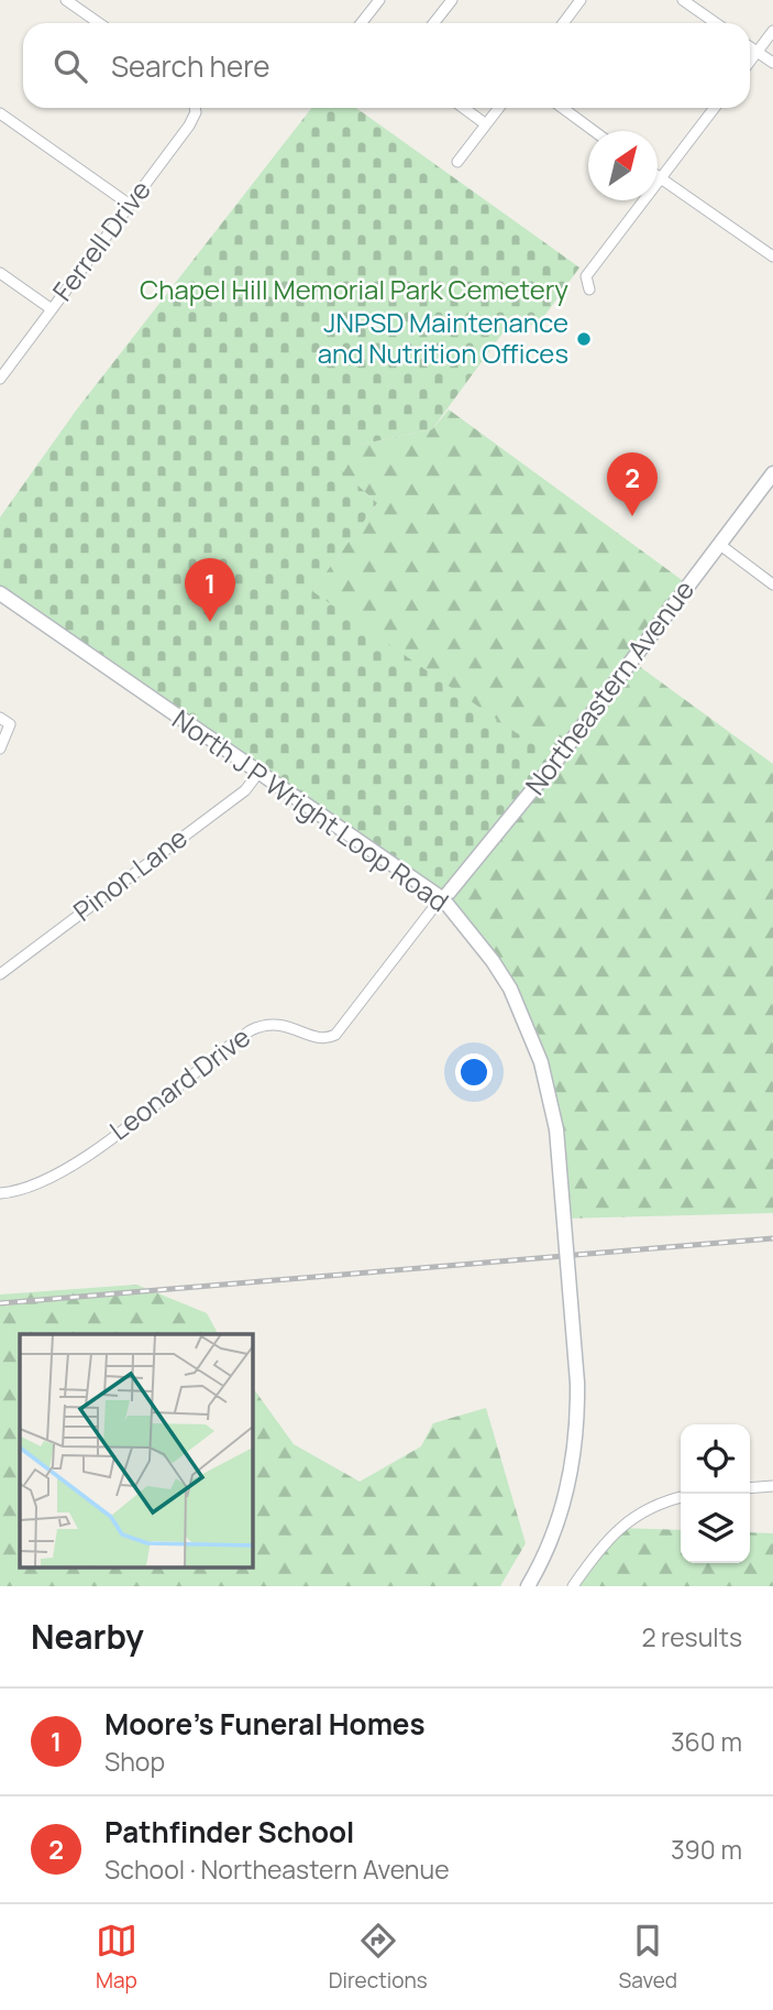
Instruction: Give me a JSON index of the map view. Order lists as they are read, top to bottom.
{
  "streets": {
    "main road": ["Northeastern Avenue", "North J P Wright Loop Road"],
    "street": ["Ferrell Drive", "Pinon Lane", "Leonard Drive"]
  },
  "crossings": [
    ["Northeastern Avenue", "North J P Wright Loop Road"],
    ["Northeastern Avenue", "Leonard Drive"],
    ["North J P Wright Loop Road", "Pinon Lane"],
    ["North J P Wright Loop Road", "Leonard Drive"]
  ],
  "parks": ["Chapel Hill Memorial Park Cemetery"],
  "places": ["JNPSD Maintenance and Nutrition Offices"],
  "north": "top right",
  "page": {
    "search": "Search here",
    "pins": ["2", "1"],
    "heading": ["Nearby", "2 results"],
    "list": [
      {
        "mark": "1",
        "name": "Moore's Funeral Homes",
        "note": "Shop",
        "value": "360 m"
      },
      {
        "mark": "2",
        "name": "Pathfinder School",
        "note": "School · Northeastern Avenue",
        "value": "390 m"
      }
    ],
    "nav": ["Map", "Directions", "Saved"]
  }
}
